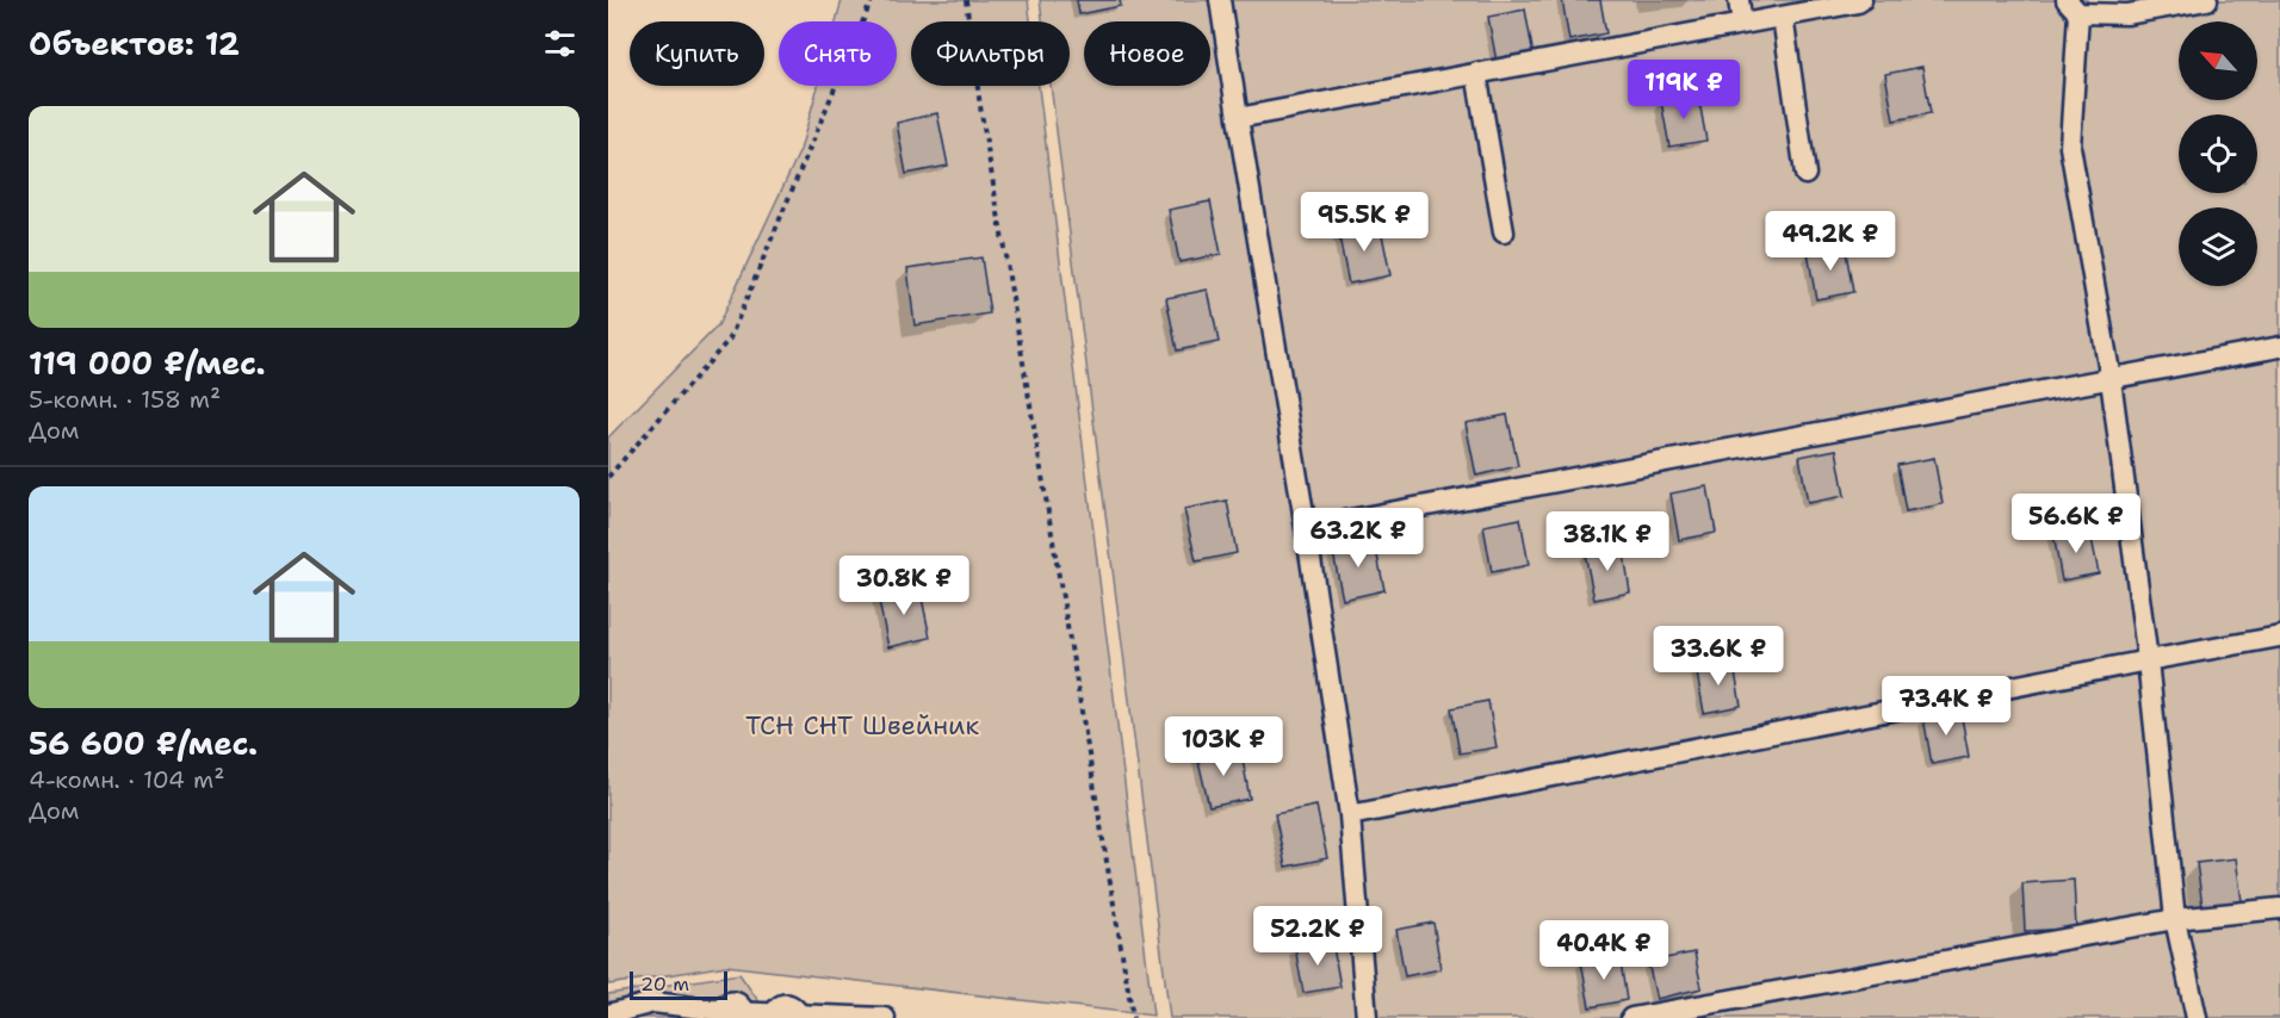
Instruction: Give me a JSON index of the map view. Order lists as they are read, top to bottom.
{
  "parks": ["ТСН СНТ Швейник"],
  "scale_bar": "20 m",
  "north": "top left",
  "page": {
    "heading": "Объектов: 12",
    "chip": [
      "Купить",
      "Снять",
      "Фильтры",
      "Новое"
    ],
    "price": [
      "119K ₽",
      "95.5K ₽",
      "49.2K ₽",
      "56.6K ₽",
      "63.2K ₽",
      "38.1K ₽",
      "30.8K ₽",
      "33.6K ₽",
      "73.4K ₽",
      "103K ₽",
      "52.2K ₽",
      "40.4K ₽"
    ],
    "list": [
      {
        "name": "119 000 ₽/мес.",
        "note": "5-комн. · 158 m² · Дом"
      },
      {
        "name": "56 600 ₽/мес.",
        "note": "4-комн. · 104 m² · Дом"
      }
    ],
    "scale": "20 m"
  }
}
